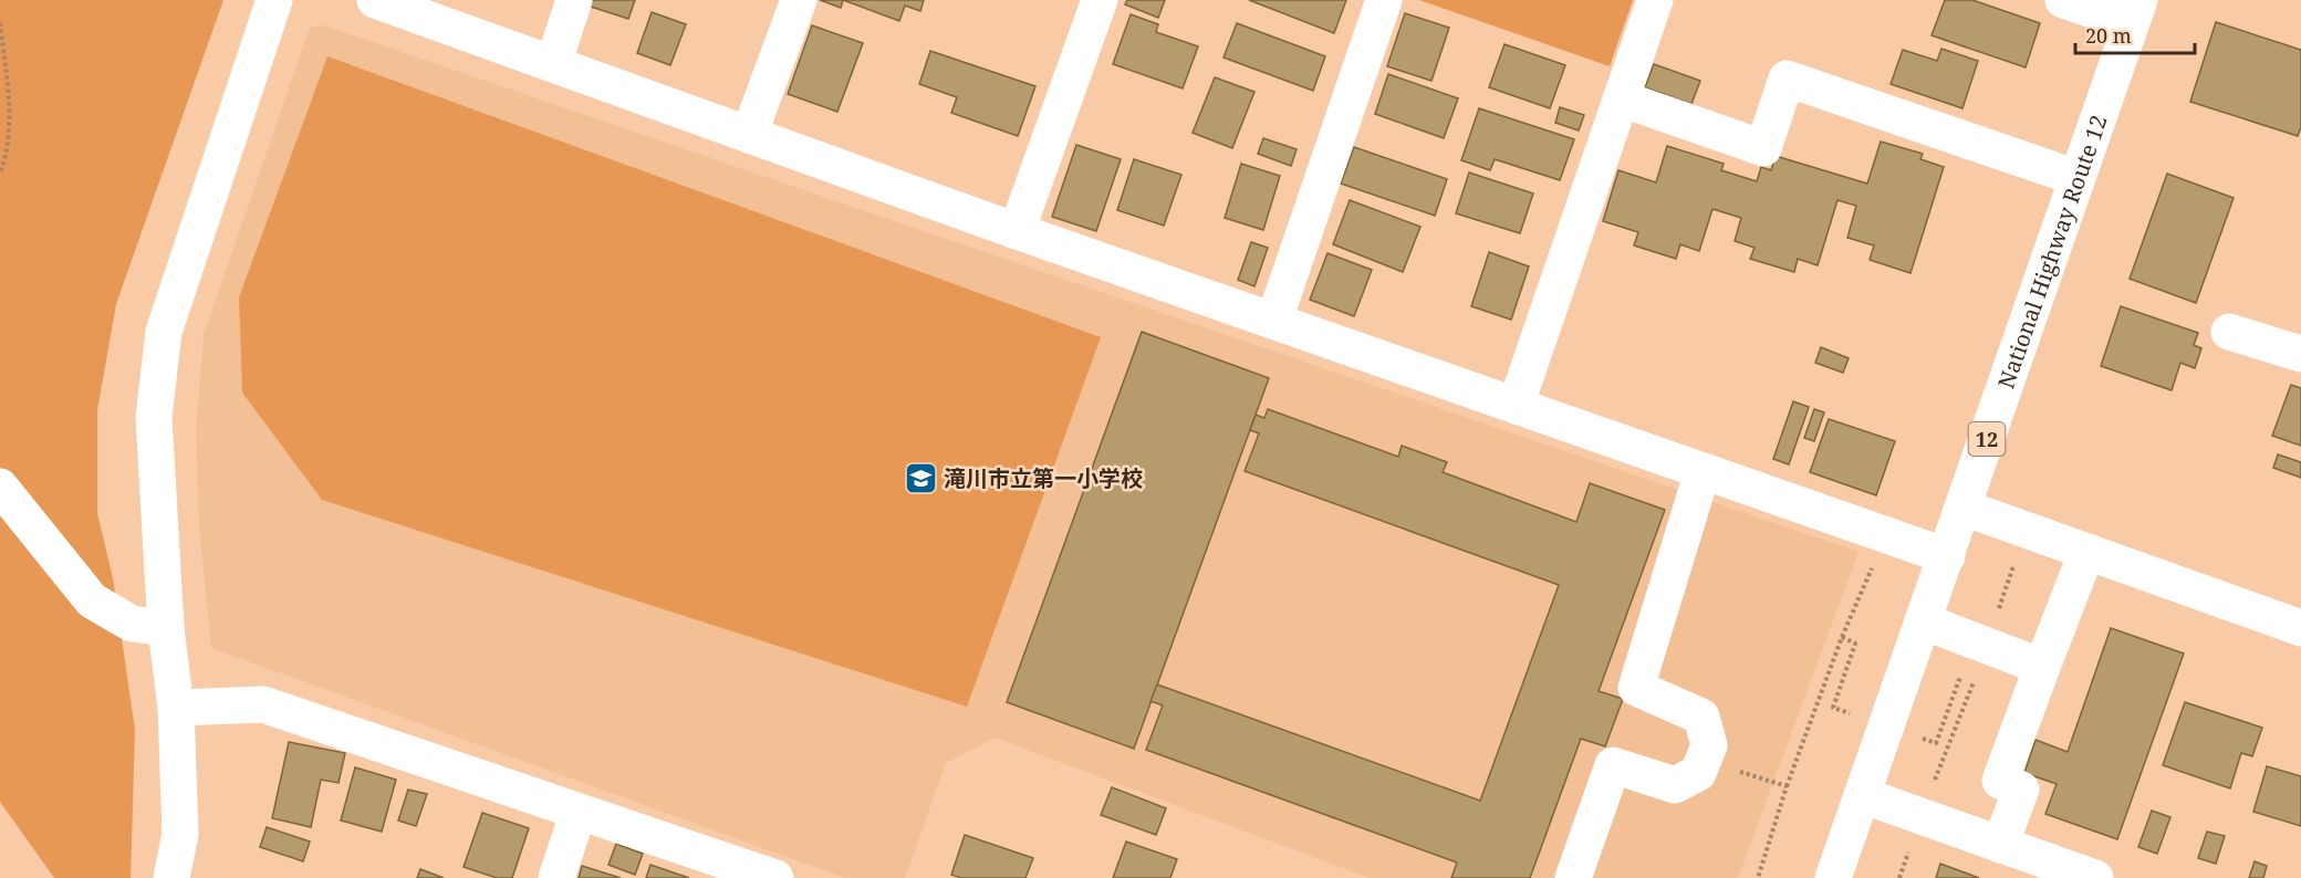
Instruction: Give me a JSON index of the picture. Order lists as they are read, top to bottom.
{
  "streets": {
    "main road": ["National Highway Route 12", "12"]
  },
  "places": {
    "school or university": ["滝川市立第一小学校"]
  },
  "scale_bar": "20 m"
}
